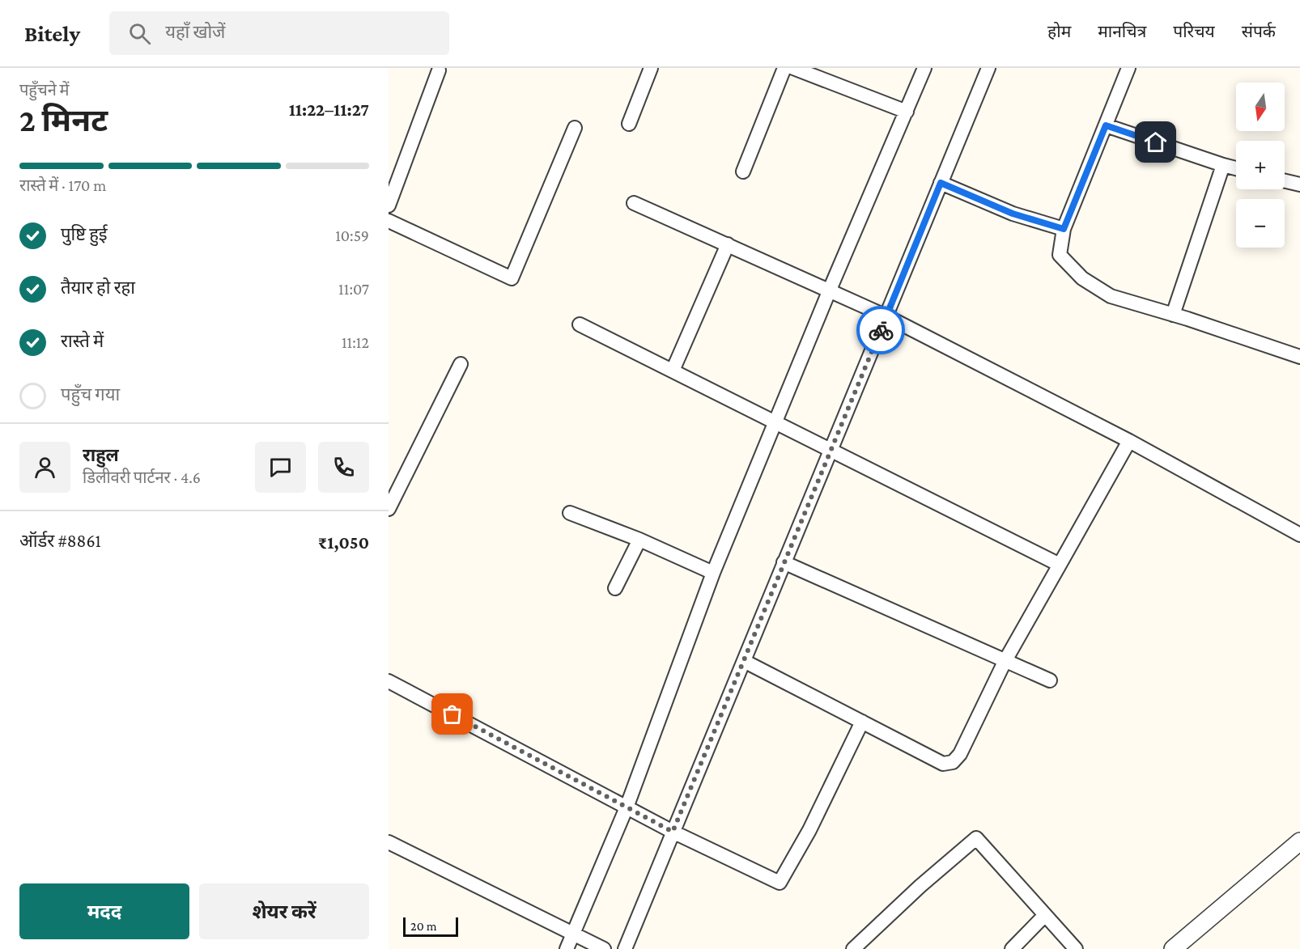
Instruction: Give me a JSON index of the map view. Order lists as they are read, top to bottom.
{
  "scale_bar": "20 m",
  "north": "bottom",
  "page": {
    "header": "Bitely",
    "search": "यहाँ खोजें",
    "nav": [
      "होम",
      "मानचित्र",
      "परिचय",
      "संपर्क"
    ],
    "heading": ["2 मिनट", "पहुँचने में", "11:22–11:27"],
    "panel": [
      "राहुल",
      "डिलीवरी पार्टनर · 4.6",
      "ऑर्डर #8861",
      "₹1,050"
    ],
    "map_buttons": ["+", "−"],
    "bar": "रास्ते में · 170 m",
    "list": [
      ["पुष्टि हुई", "10:59"],
      ["तैयार हो रहा", "11:07"],
      ["रास्ते में", "11:12"],
      "पहुँच गया"
    ],
    "buttons": ["मदद", "शेयर करें"],
    "scale": "20 m"
  }
}
